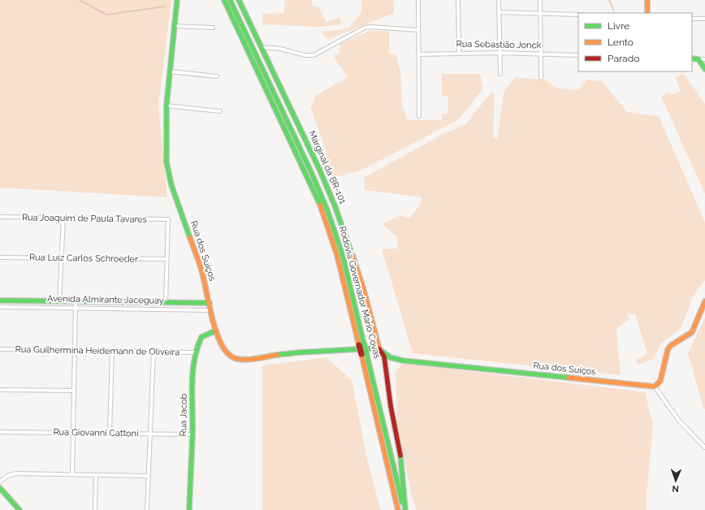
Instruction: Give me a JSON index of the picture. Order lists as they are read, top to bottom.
{
  "streets": {
    "main road": [
      "Marginal da BR-101",
      "Rua dos Suíços",
      "Rodovia Governador Mário Covas",
      "Avenida Almirante Jaceguay",
      "Rua Jacob"
    ],
    "street": [
      "Rua Sebastião Jonck",
      "Rua Joaquim de Paula Tavares",
      "Rua Luiz Carlos Schroeder",
      "Rua Guilhermina Heidemann de Oliveira",
      "Rua Giovanni Cattoni"
    ]
  },
  "crossings": [
    ["Marginal da BR-101", "Rua dos Suíços"],
    ["Marginal da BR-101", "Rodovia Governador Mário Covas"],
    ["Rua Joaquim de Paula Tavares", "Rua Luiz Carlos Schroeder"],
    ["Rua dos Suíços", "Avenida Almirante Jaceguay"],
    ["Rua dos Suíços", "Rua Jacob"],
    ["Rua Guilhermina Heidemann de Oliveira", "Rua Jacob"],
    ["Rua Jacob", "Rua Giovanni Cattoni"]
  ],
  "legend": ["Livre", "Lento", "Parado"],
  "north": "bottom"
}
